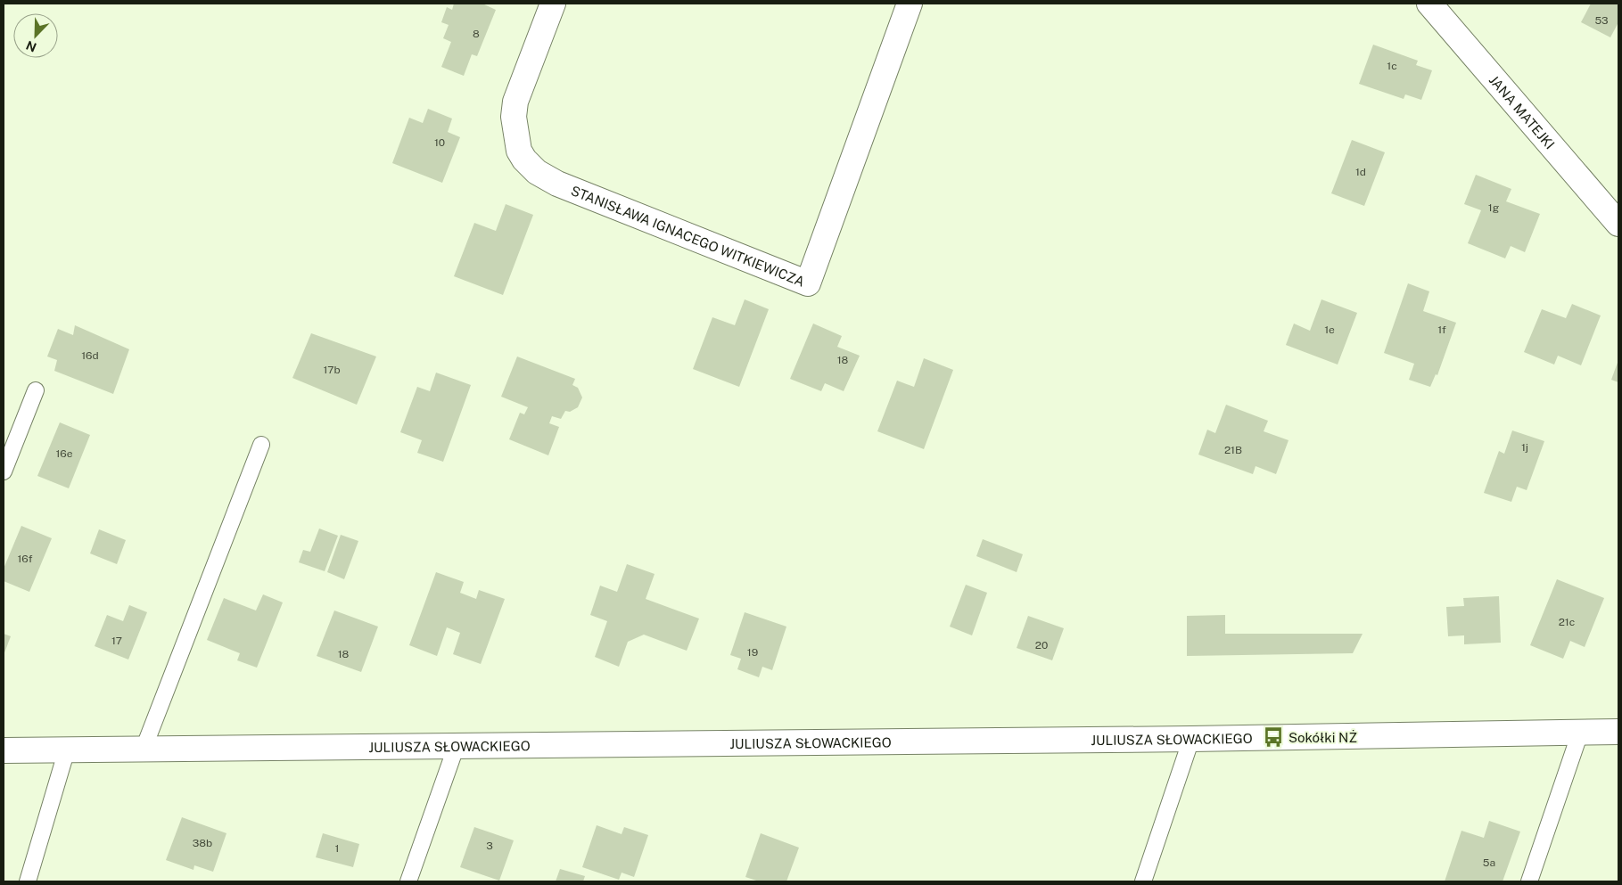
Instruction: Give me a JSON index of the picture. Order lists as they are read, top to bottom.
{
  "streets": {
    "street": ["JANA MATEJKI", "STANISŁAWA IGNACEGO WITKIEWICZA", "JULIUSZA SŁOWACKIEGO"]
  },
  "places": {
    "bus stop": ["Sokółki NŻ"]
  },
  "house_numbers": [
    "53",
    "8",
    "1c",
    "10",
    "1d",
    "1g",
    "1e",
    "1f",
    "16d",
    "18",
    "17b",
    "1j",
    "21B",
    "16e",
    "16f",
    "21c",
    "17",
    "20",
    "19",
    "18",
    "38b",
    "3",
    "1",
    "5a"
  ],
  "north": "bottom left"
}
